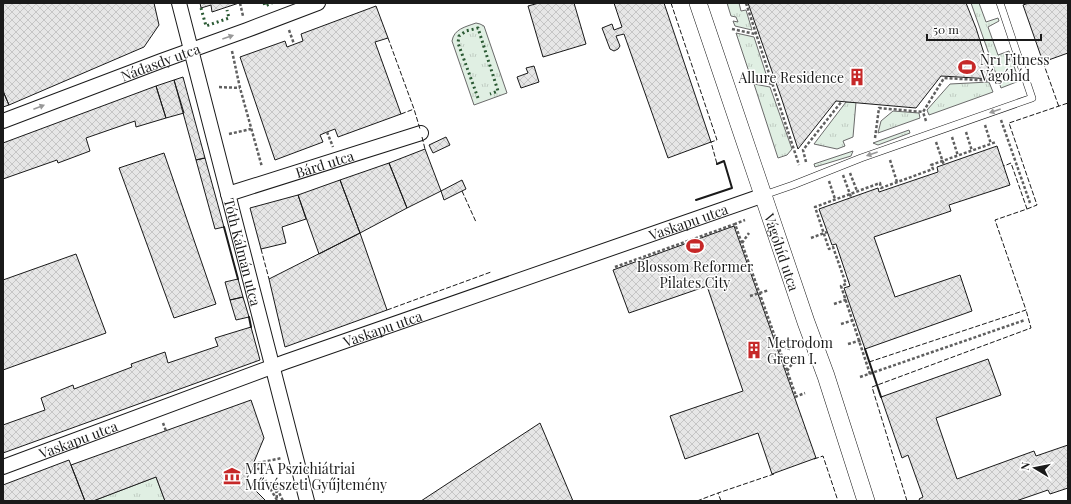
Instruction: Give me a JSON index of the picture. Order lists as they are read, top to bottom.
{
  "streets": {
    "street": [
      "Nádasdy utca",
      "Bárd utca",
      "Vaskapu utca",
      "Tóth Kálmán utca",
      "Vágóhíd utca"
    ]
  },
  "crossings": [
    ["Nádasdy utca", "Tóth Kálmán utca"],
    ["Bárd utca", "Tóth Kálmán utca"],
    ["Vaskapu utca", "Tóth Kálmán utca"],
    ["Vaskapu utca", "Vágóhíd utca"]
  ],
  "one_way": ["Nádasdy utca"],
  "places": {
    "sports": ["Nr1 Fitness Vágóhíd", "Blossom Reformer Pilates City"],
    "building": ["Allure Residence", "Metrodom Green I."],
    "museum": ["MTA Pszichiátriai Művészeti Gyűjtemény"]
  },
  "scale_bar": "50 m",
  "north": "left"
}
